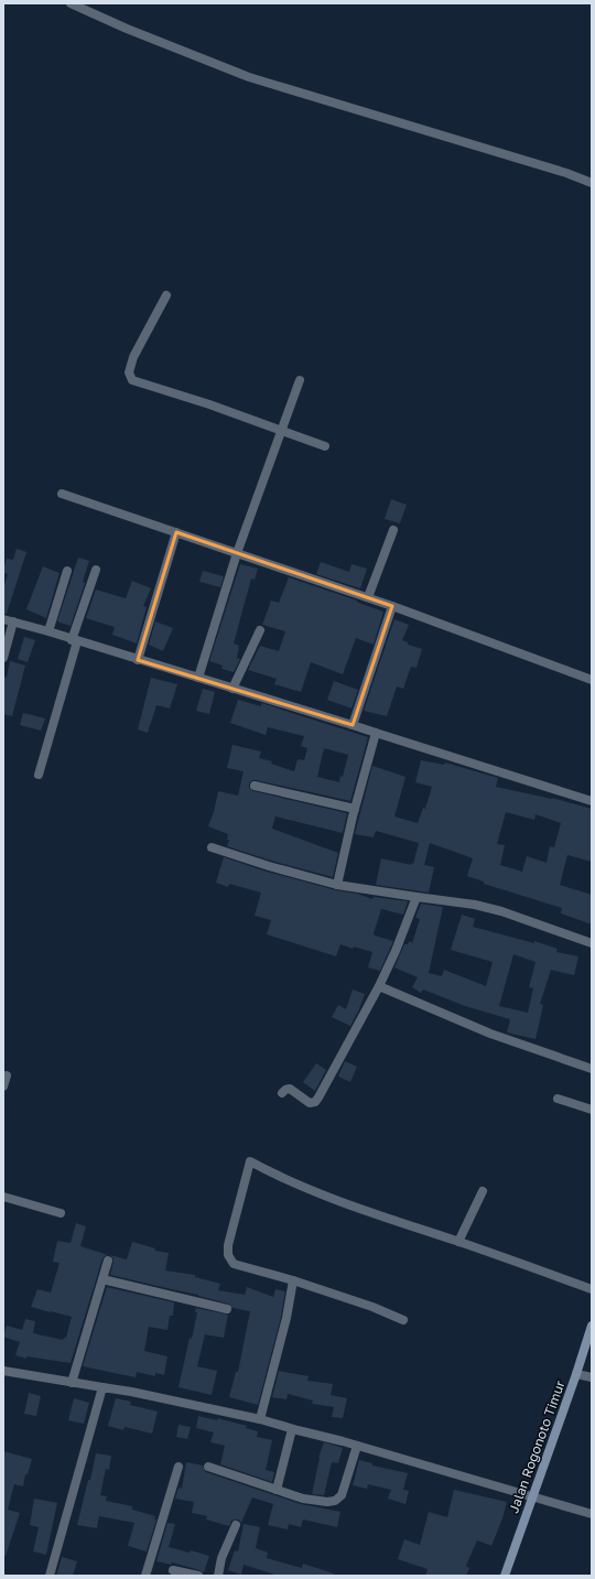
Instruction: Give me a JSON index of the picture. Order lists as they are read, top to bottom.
{
  "streets": {
    "street": ["Jalan Rogonoto Timur"]
  }
}
